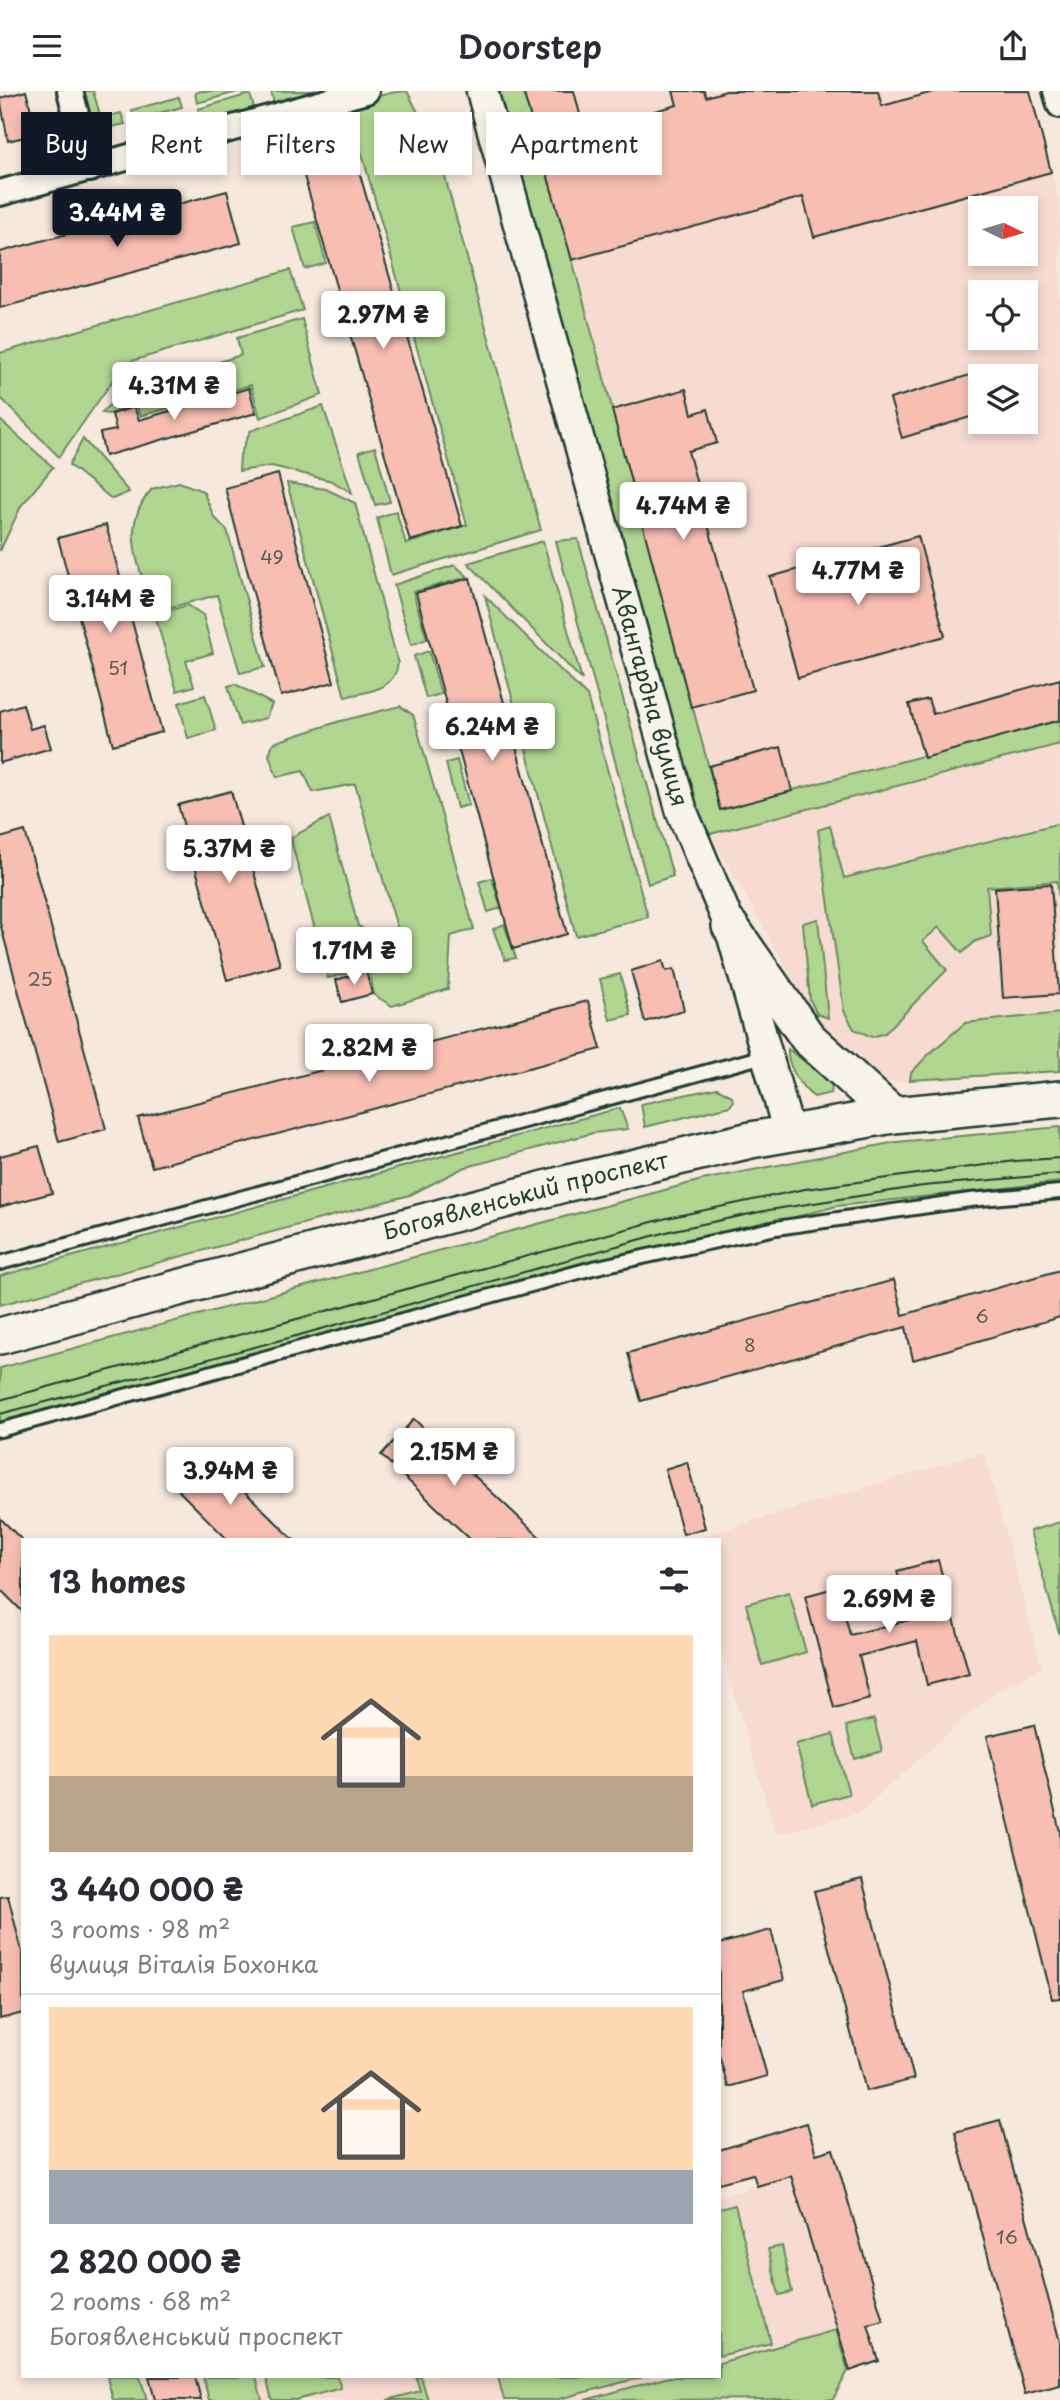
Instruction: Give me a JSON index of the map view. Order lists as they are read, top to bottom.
{
  "streets": {
    "main road": ["Богоявленський проспект"],
    "street": ["Авангардна вулиця"]
  },
  "crossings": [
    ["Авангардна вулиця", "Богоявленський проспект"]
  ],
  "house_numbers": [
    "49",
    "51",
    "25",
    "6",
    "8",
    "16"
  ],
  "north": "right",
  "page": {
    "header": "Doorstep",
    "chip": [
      "Buy",
      "Rent",
      "Filters",
      "New",
      "Apartment"
    ],
    "price": [
      "3.44M ₴",
      "2.97M ₴",
      "4.31M ₴",
      "4.74M ₴",
      "4.77M ₴",
      "3.14M ₴",
      "6.24M ₴",
      "5.37M ₴",
      "1.71M ₴",
      "2.82M ₴",
      "2.15M ₴",
      "3.94M ₴",
      "2.69M ₴"
    ],
    "heading": "13 homes",
    "list": [
      {
        "name": "3 440 000 ₴",
        "note": "3 rooms · 98 m² · вулиця Віталія Бохонка"
      },
      {
        "name": "2 820 000 ₴",
        "note": "2 rooms · 68 m² · Богоявленський проспект"
      }
    ]
  }
}
